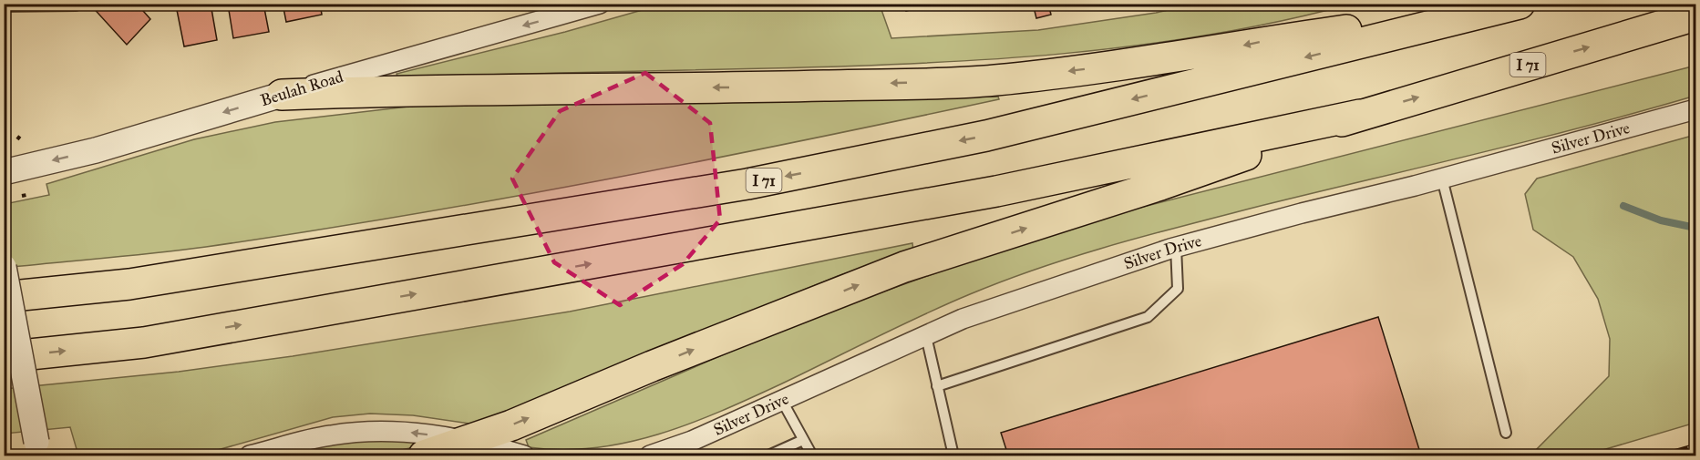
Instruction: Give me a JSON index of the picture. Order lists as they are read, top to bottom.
{
  "streets": {
    "highway": ["I 71"],
    "street": ["Beulah Road", "Silver Drive"]
  },
  "one_way": ["Beulah Road"]
}
